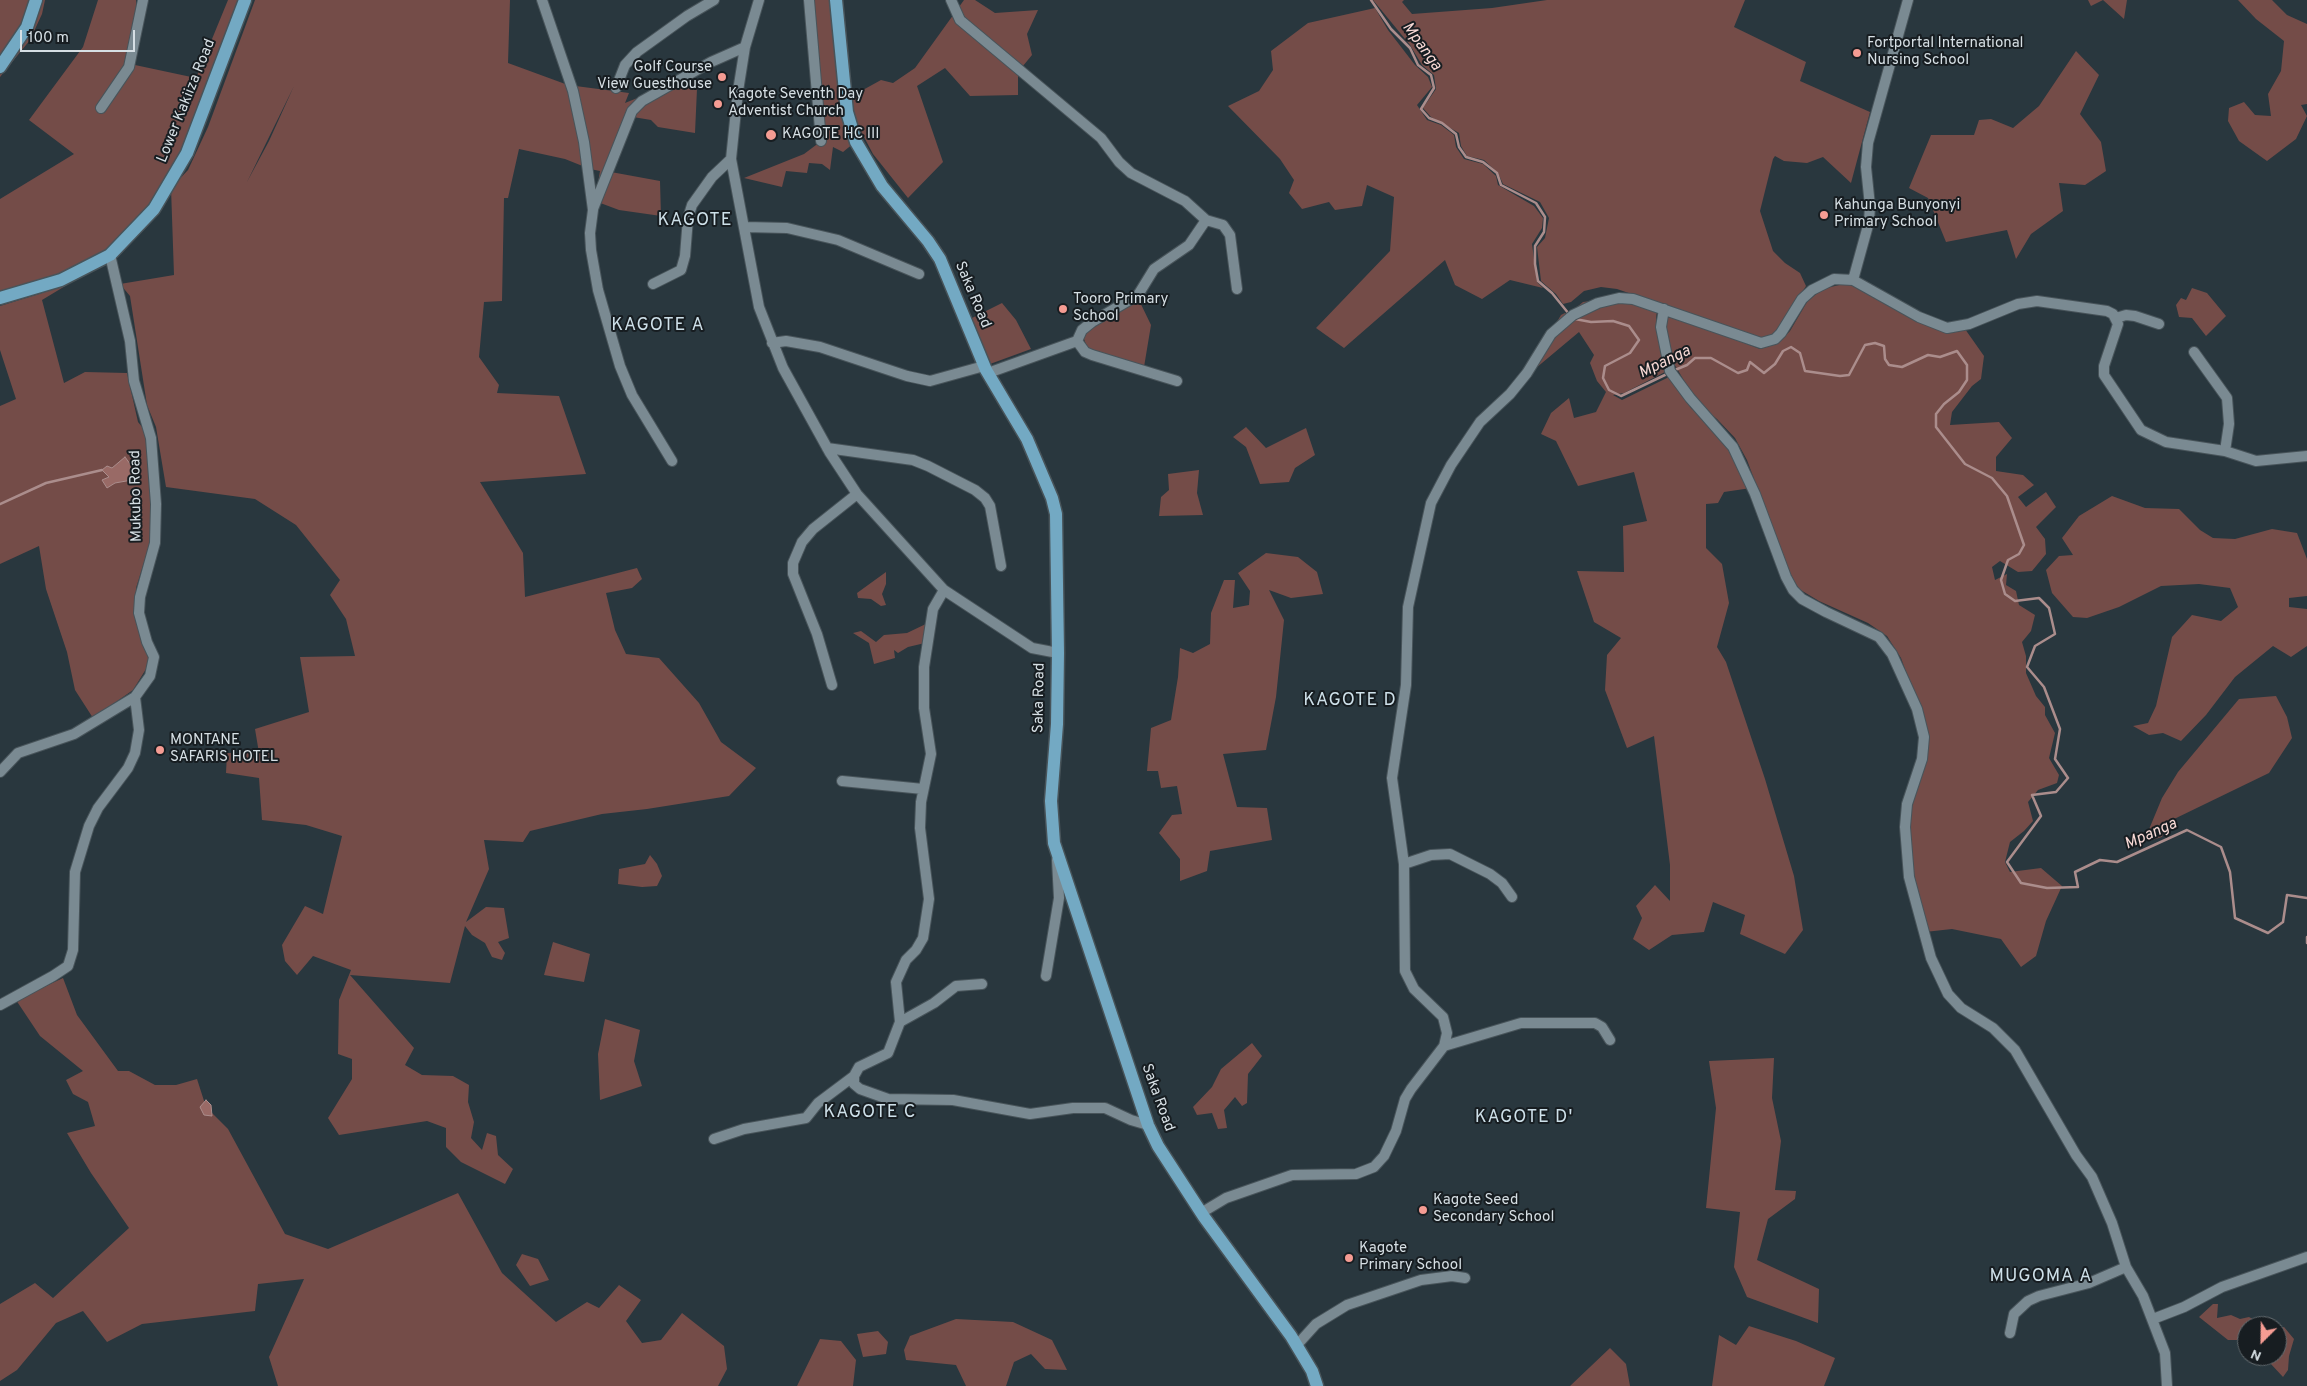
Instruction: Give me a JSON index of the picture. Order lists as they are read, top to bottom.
{
  "streets": {
    "main road": ["Lower Kakiiza Road", "Saka Road"],
    "street": ["Mukubo Road"]
  },
  "crossings": [
    ["Lower Kakiiza Road", "Mukubo Road"]
  ],
  "districts": [
    "KAGOTE",
    "KAGOTE A",
    "KAGOTE D",
    "KAGOTE C",
    "KAGOTE D'",
    "MUGOMA A"
  ],
  "water": ["Mpanga"],
  "places": [
    "Fortportal International Nursing School",
    "Golf Course View Guesthouse",
    "Kagote Seventh Day Adventist Church",
    "KAGOTE HC III",
    "Kahunga Bunyonyi Primary School",
    "Tooro Primary School",
    "MONTANE SAFARIS HOTEL",
    "Kagote Seed Secondary School",
    "Kagote Primary School"
  ],
  "scale_bar": "100 m",
  "north": "bottom left"
}
